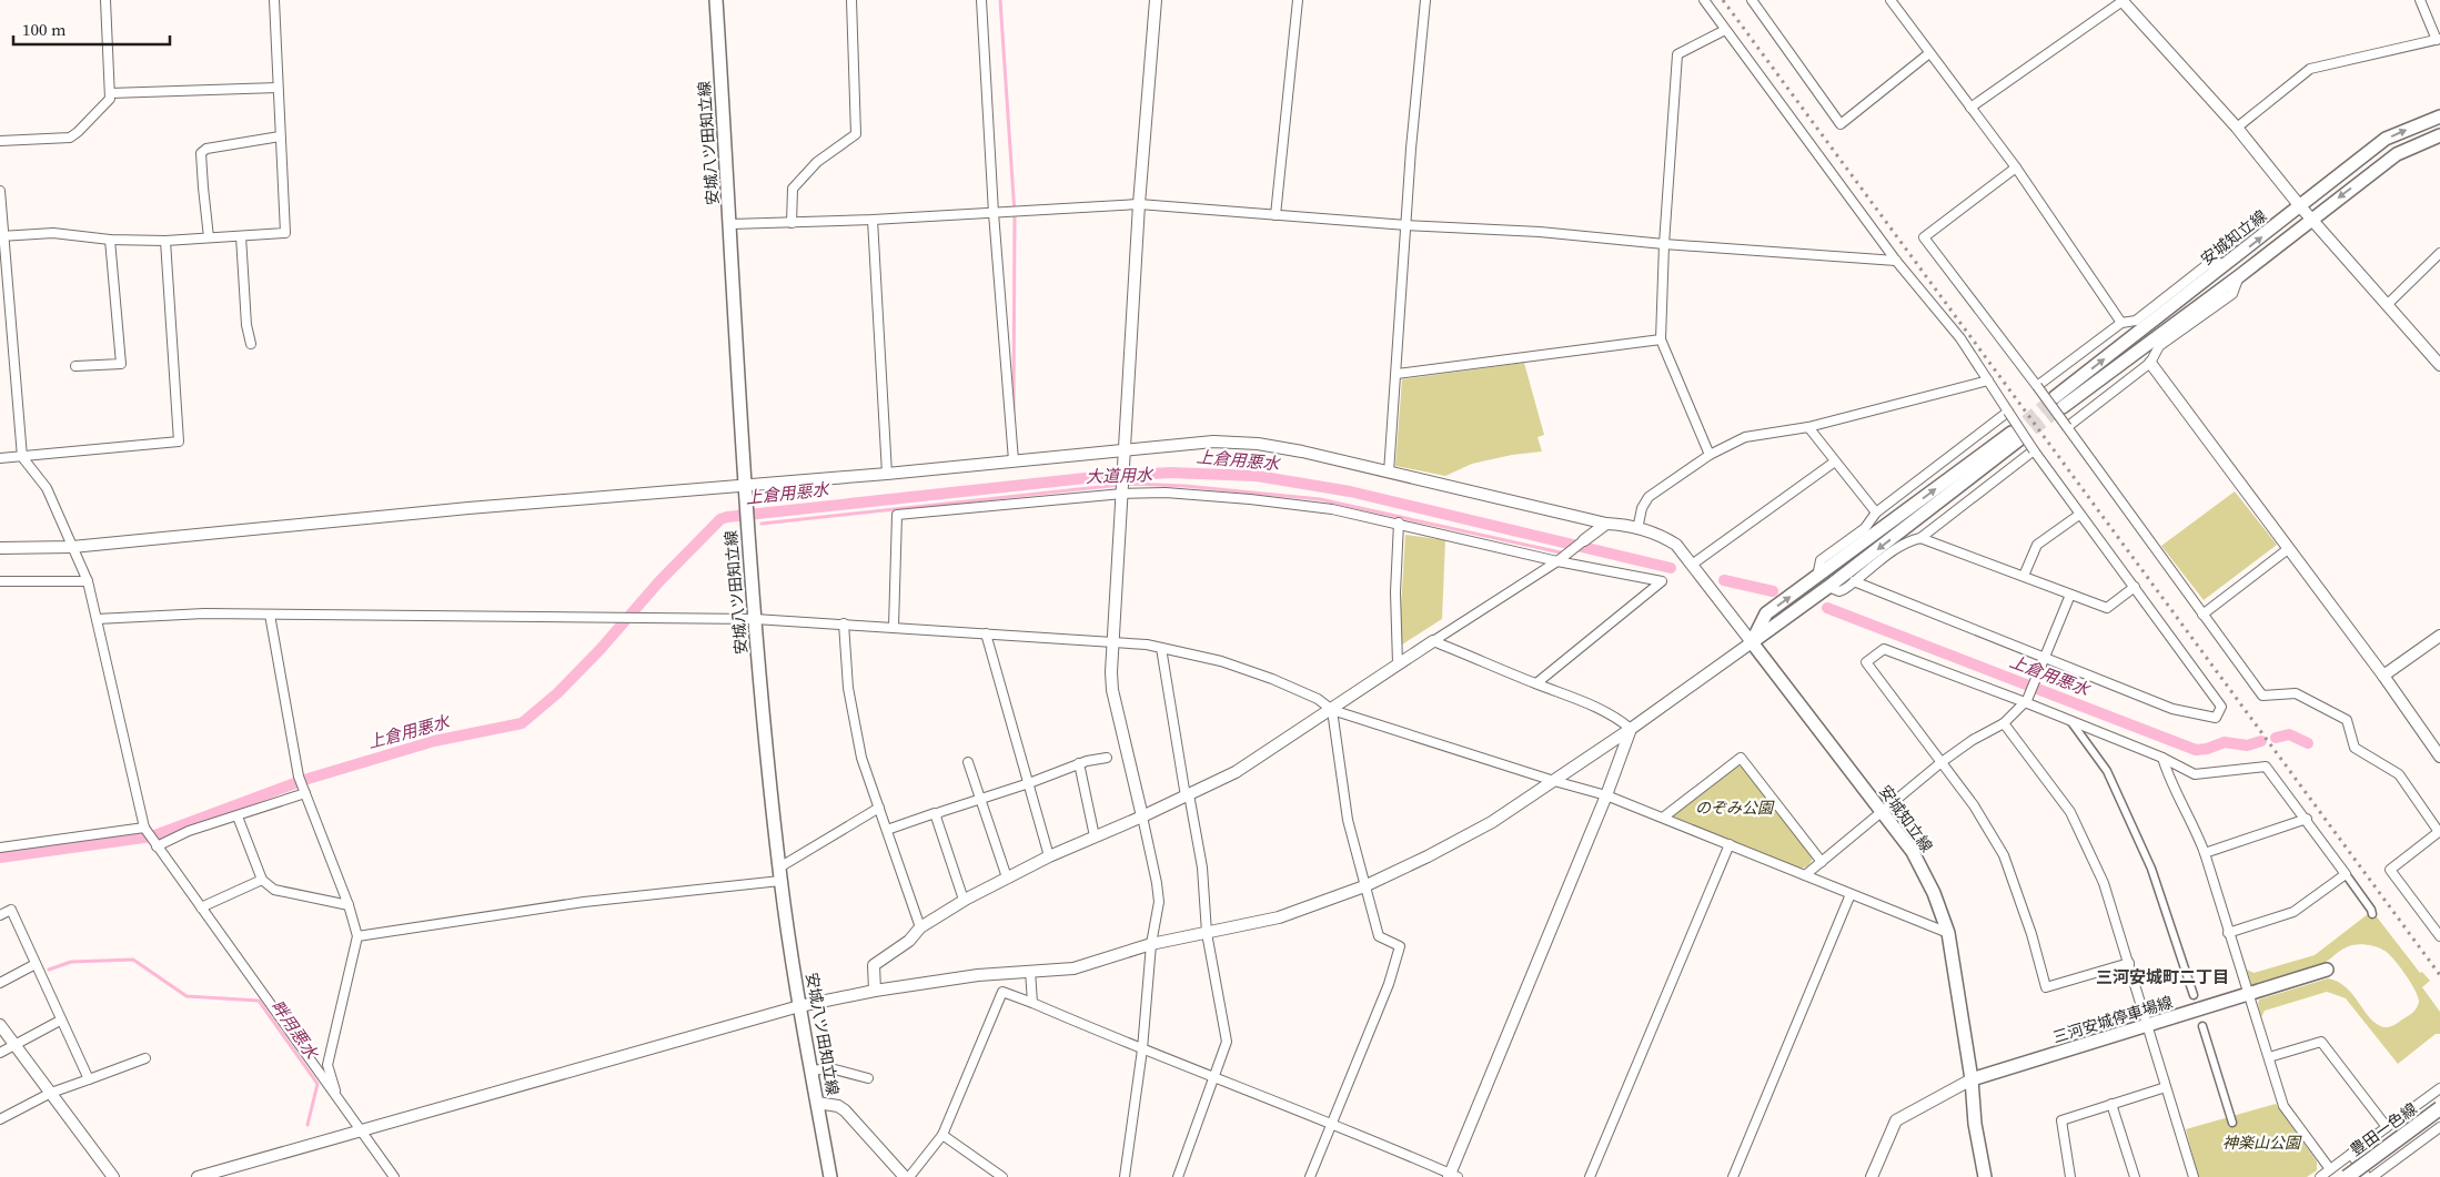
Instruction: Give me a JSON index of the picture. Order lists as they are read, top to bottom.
{
  "streets": {
    "main road": [
      "安城八ツ田知立線",
      "安城知立線",
      "三河安城停車場線",
      "豊田一色線"
    ]
  },
  "crossings": [
    ["安城知立線", "三河安城停車場線"]
  ],
  "districts": ["三河安城町二丁目"],
  "water": ["上倉用悪水", "大道用水", "畔用悪水"],
  "parks": ["のぞみ公園", "神楽山公園"],
  "scale_bar": "100 m"
}
